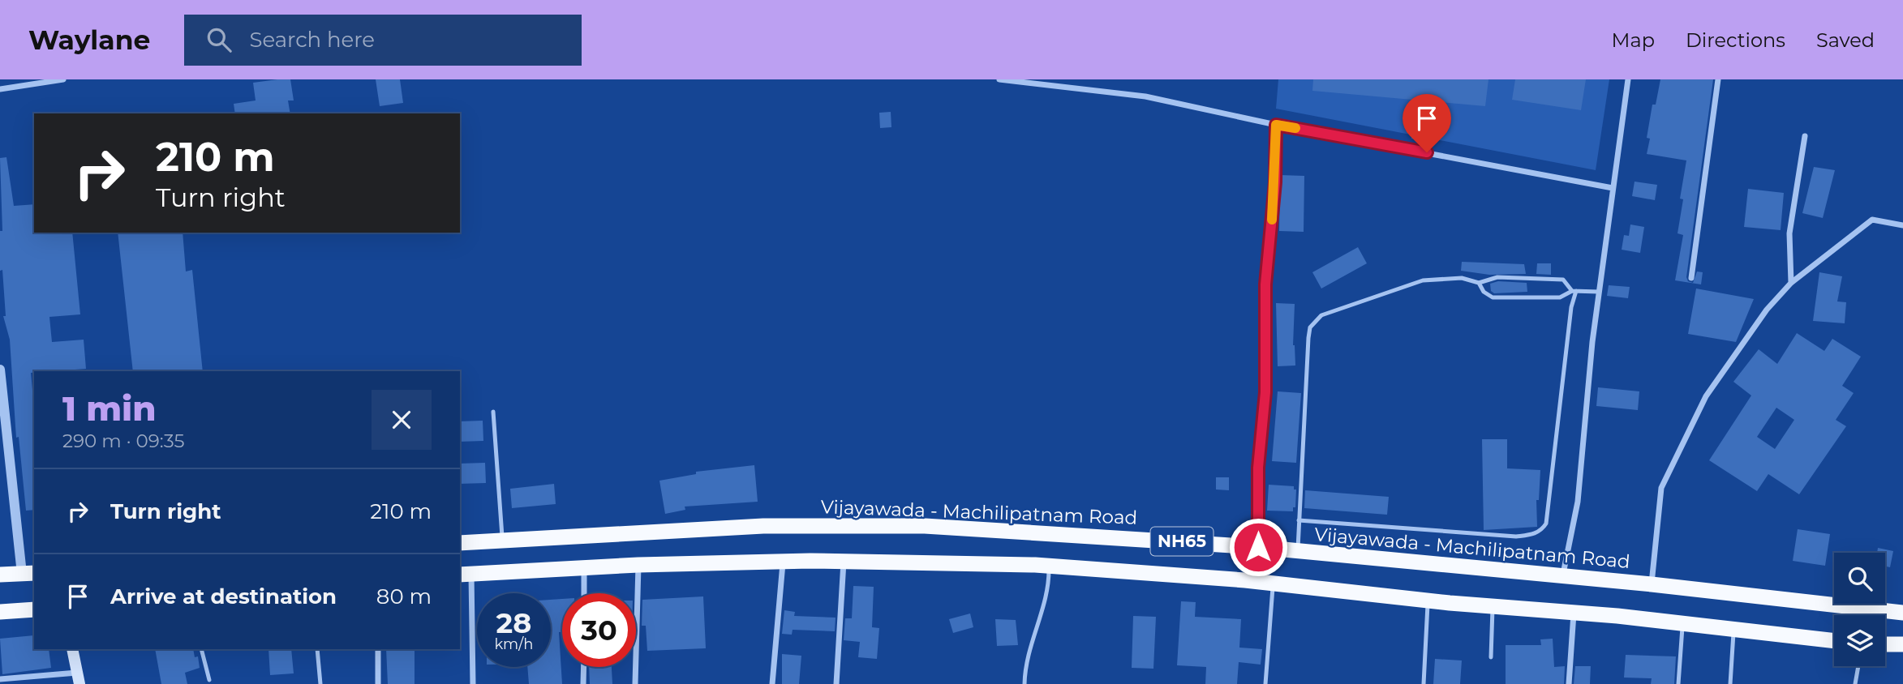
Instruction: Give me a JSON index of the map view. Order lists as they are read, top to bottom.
{
  "streets": {
    "highway": ["Vijayawada - Machilipatnam Road", "NH65"]
  },
  "page": {
    "header": "Waylane",
    "search": "Search here",
    "nav": ["Map", "Directions", "Saved"],
    "turn": ["210 m", "Turn right"],
    "heading": ["1 min", "290 m · 09:35"],
    "list": [
      {
        "name": "Turn right",
        "value": "210 m"
      },
      {
        "name": "Arrive at destination",
        "value": "80 m"
      }
    ],
    "speed": "28 km/h",
    "limit": "30"
  }
}
